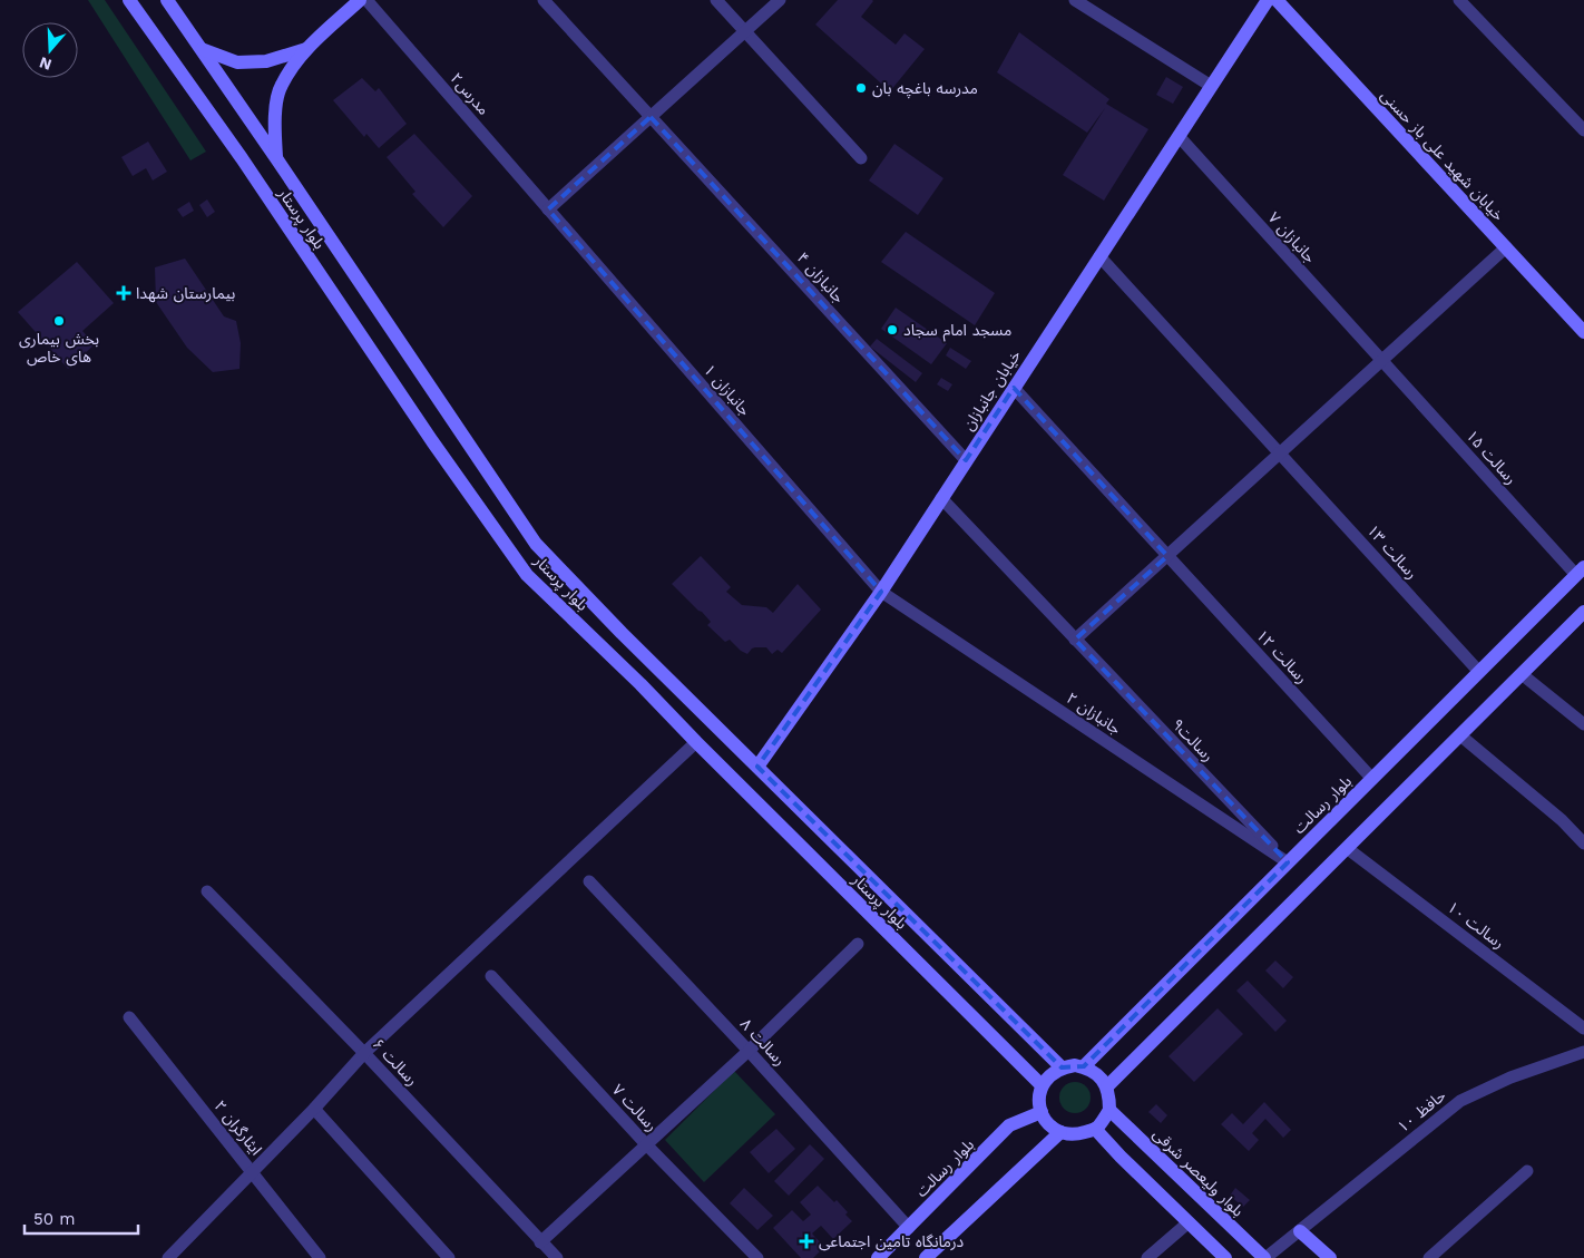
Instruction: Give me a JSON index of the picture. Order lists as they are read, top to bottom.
{
  "streets": {
    "main road": [
      "خیابان شهید علی باز حسنی",
      "بلوار پرستار",
      "خیابان جانبازان",
      "بلوار رسالت",
      "بلوار ولیعصر شرقی"
    ],
    "street": [
      "مدرس۲",
      "جانبازان ۷",
      "جانبازان ۴",
      "جانبازان ۱",
      "رسالت ۱۵",
      "رسالت ۱۳",
      "رسالت ۱۲",
      "جانبازان ۲",
      "رسالت۹",
      "رسالت ۱۰",
      "رسالت ۸",
      "رسالت ۶",
      "رسالت ۷",
      "حافظ ۱۰",
      "ایثارگران ۲"
    ]
  },
  "crossings": [
    ["مدرس۲", "جانبازان ۱"],
    ["بلوار پرستار", "خیابان جانبازان"],
    ["بلوار پرستار", "بلوار رسالت"],
    ["بلوار پرستار", "بلوار ولیعصر شرقی"],
    ["جانبازان ۷", "خیابان جانبازان"],
    ["جانبازان ۷", "رسالت ۱۵"],
    ["جانبازان ۴", "خیابان جانبازان"],
    ["جانبازان ۱", "خیابان جانبازان"],
    ["جانبازان ۱", "جانبازان ۲"],
    ["خیابان جانبازان", "رسالت ۱۳"],
    ["خیابان جانبازان", "رسالت ۱۲"],
    ["خیابان جانبازان", "جانبازان ۲"],
    ["خیابان جانبازان", "رسالت۹"],
    ["رسالت ۱۵", "بلوار رسالت"],
    ["رسالت ۱۳", "بلوار رسالت"],
    ["رسالت ۱۲", "بلوار رسالت"],
    ["جانبازان ۲", "رسالت۹"],
    ["جانبازان ۲", "بلوار رسالت"],
    ["رسالت۹", "بلوار رسالت"],
    ["بلوار رسالت", "رسالت ۸"],
    ["بلوار رسالت", "بلوار ولیعصر شرقی"],
    ["حافظ ۱۰", "بلوار ولیعصر شرقی"]
  ],
  "places": {
    "other": ["مدرسه باغچه بان", "بخش بیماری های خاص", "مسجد امام سجاد"],
    "health": ["بیمارستان شهدا", "درمانگاه تامین اجتماعی"]
  },
  "scale_bar": "50 m",
  "north": "bottom"
}
